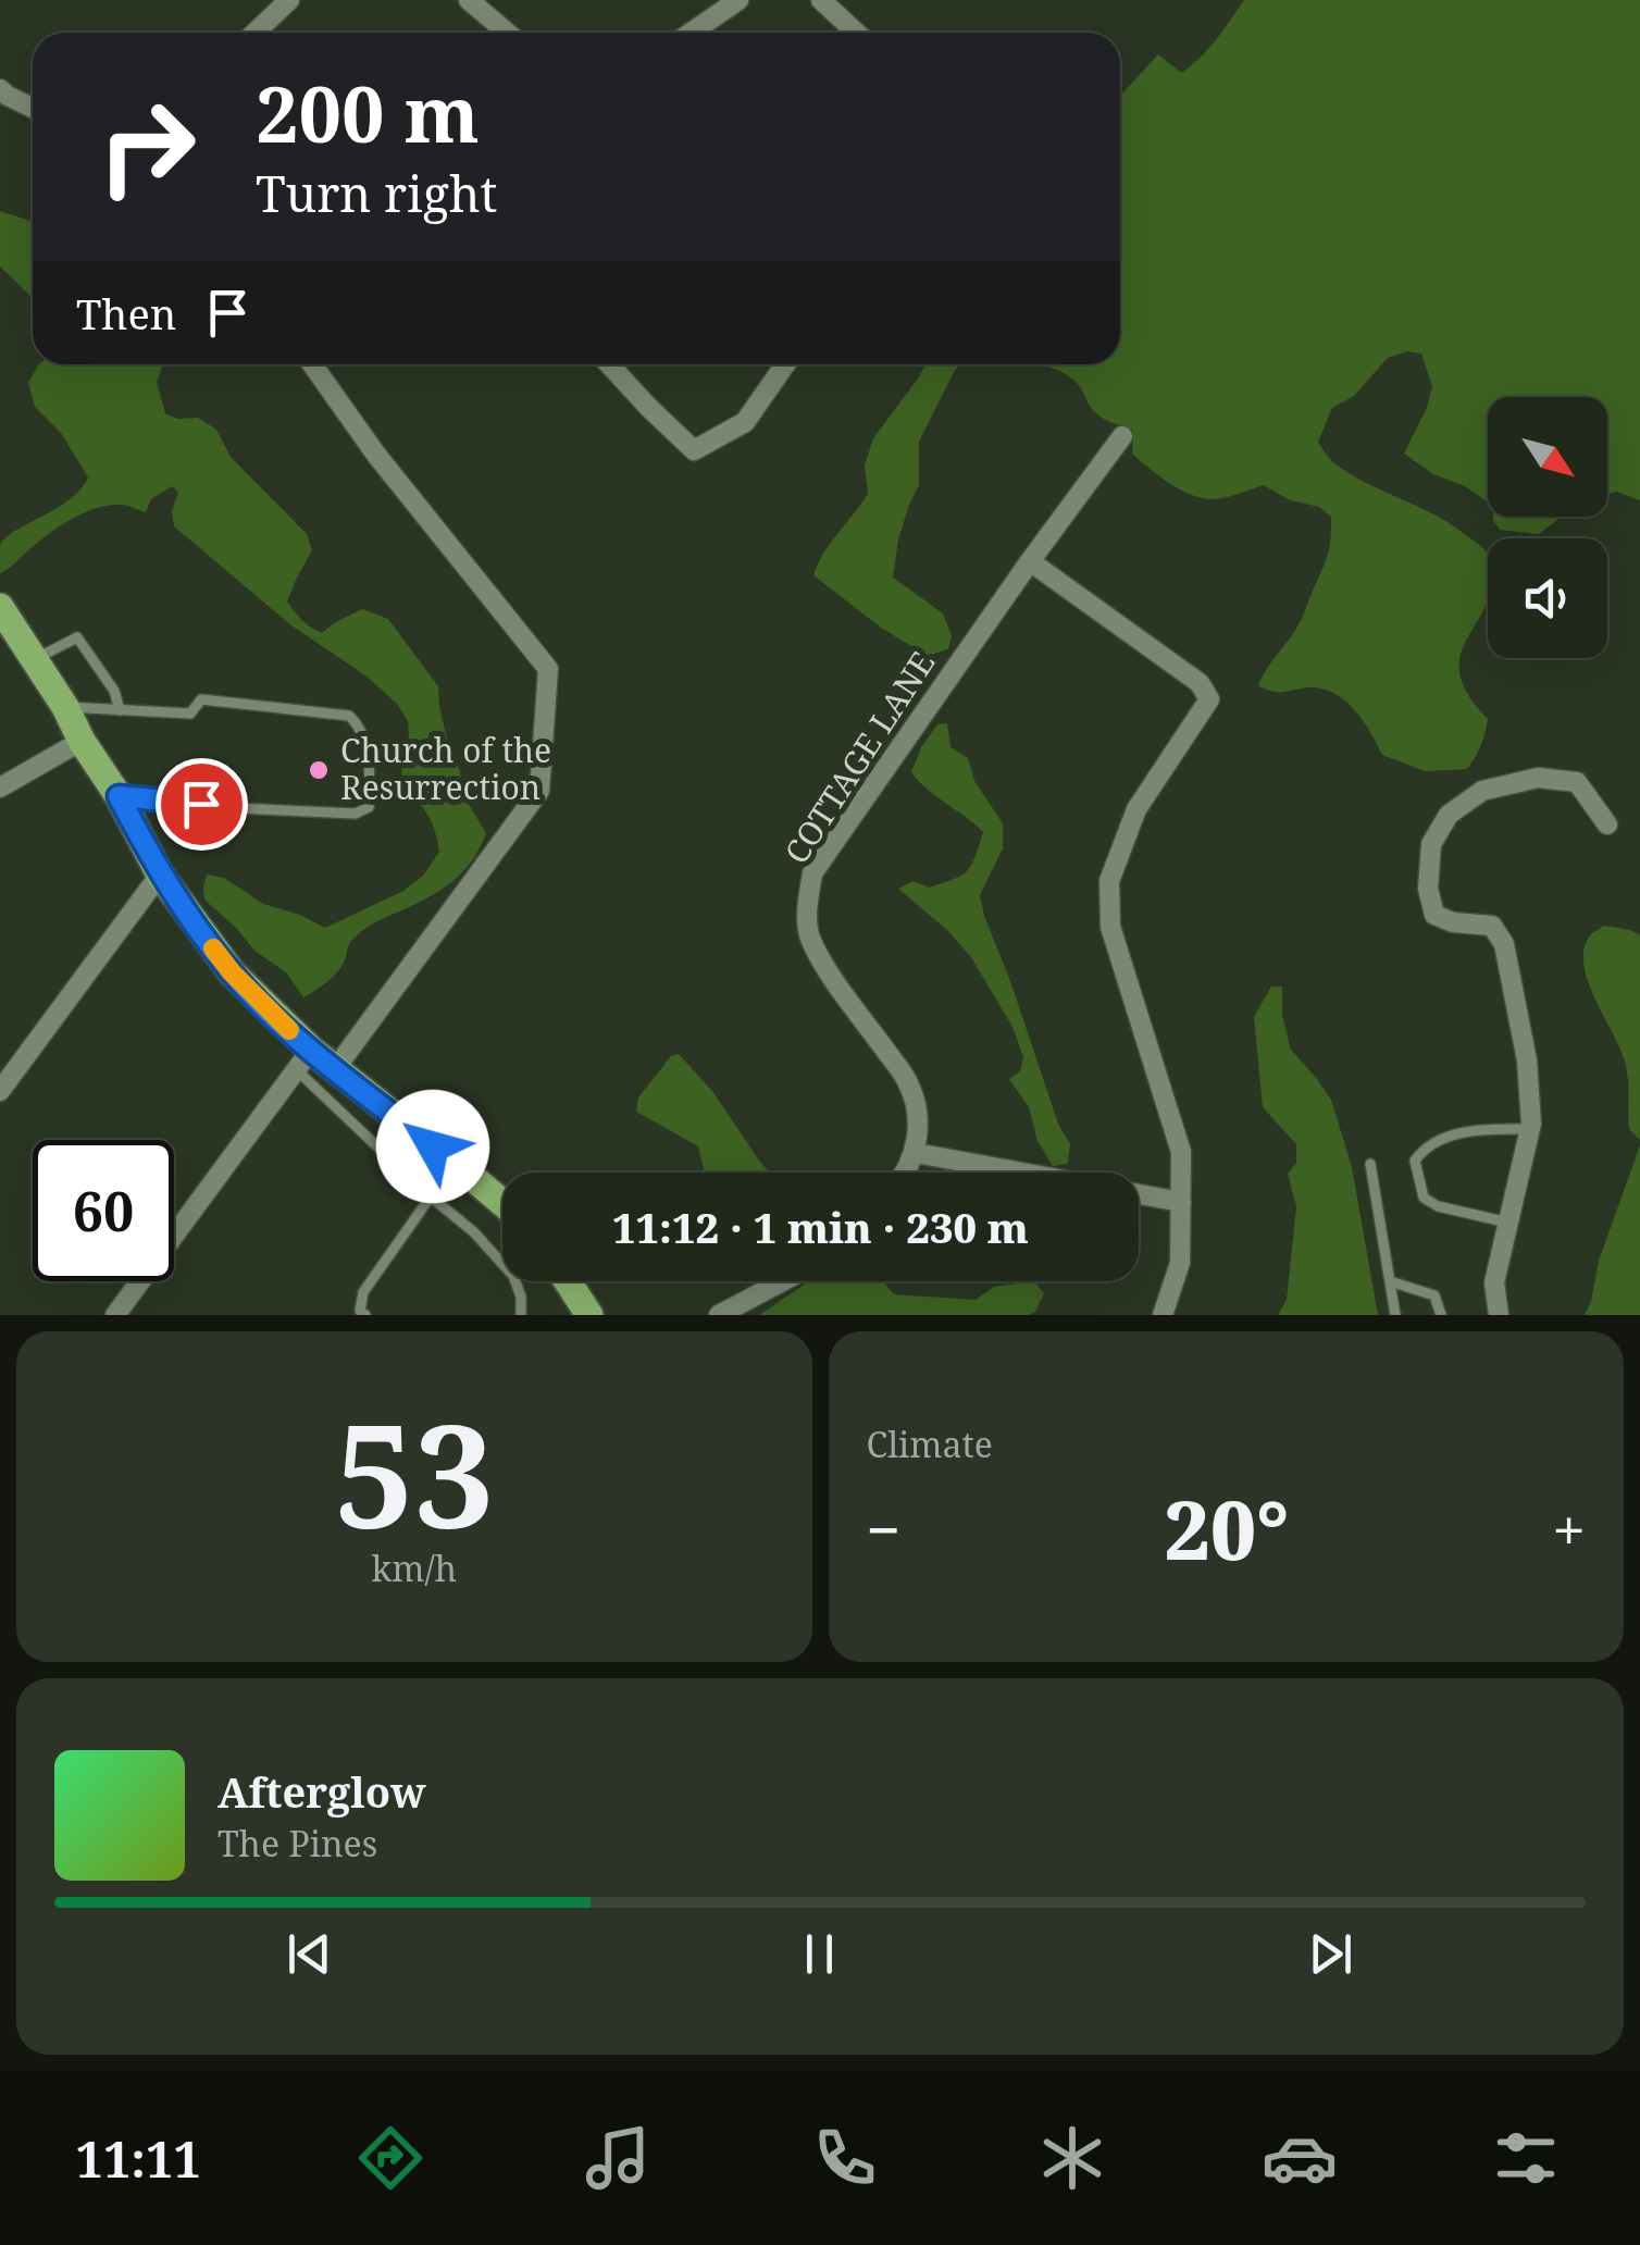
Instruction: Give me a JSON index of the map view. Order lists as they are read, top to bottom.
{
  "streets": {
    "street": ["COTTAGE LANE"]
  },
  "places": ["Church of the Resurrection"],
  "north": "bottom right",
  "page": {
    "turn": ["200 m", "Turn right"],
    "then": "Then",
    "limit": "60",
    "trip": "11:12 · 1 min · 230 m",
    "tile": [
      ["53", "km/h"],
      "Climate"
    ],
    "heat": ["−", "20°", "+"],
    "song": ["Afterglow", "The Pines"],
    "tabs": "11:11"
  }
}
